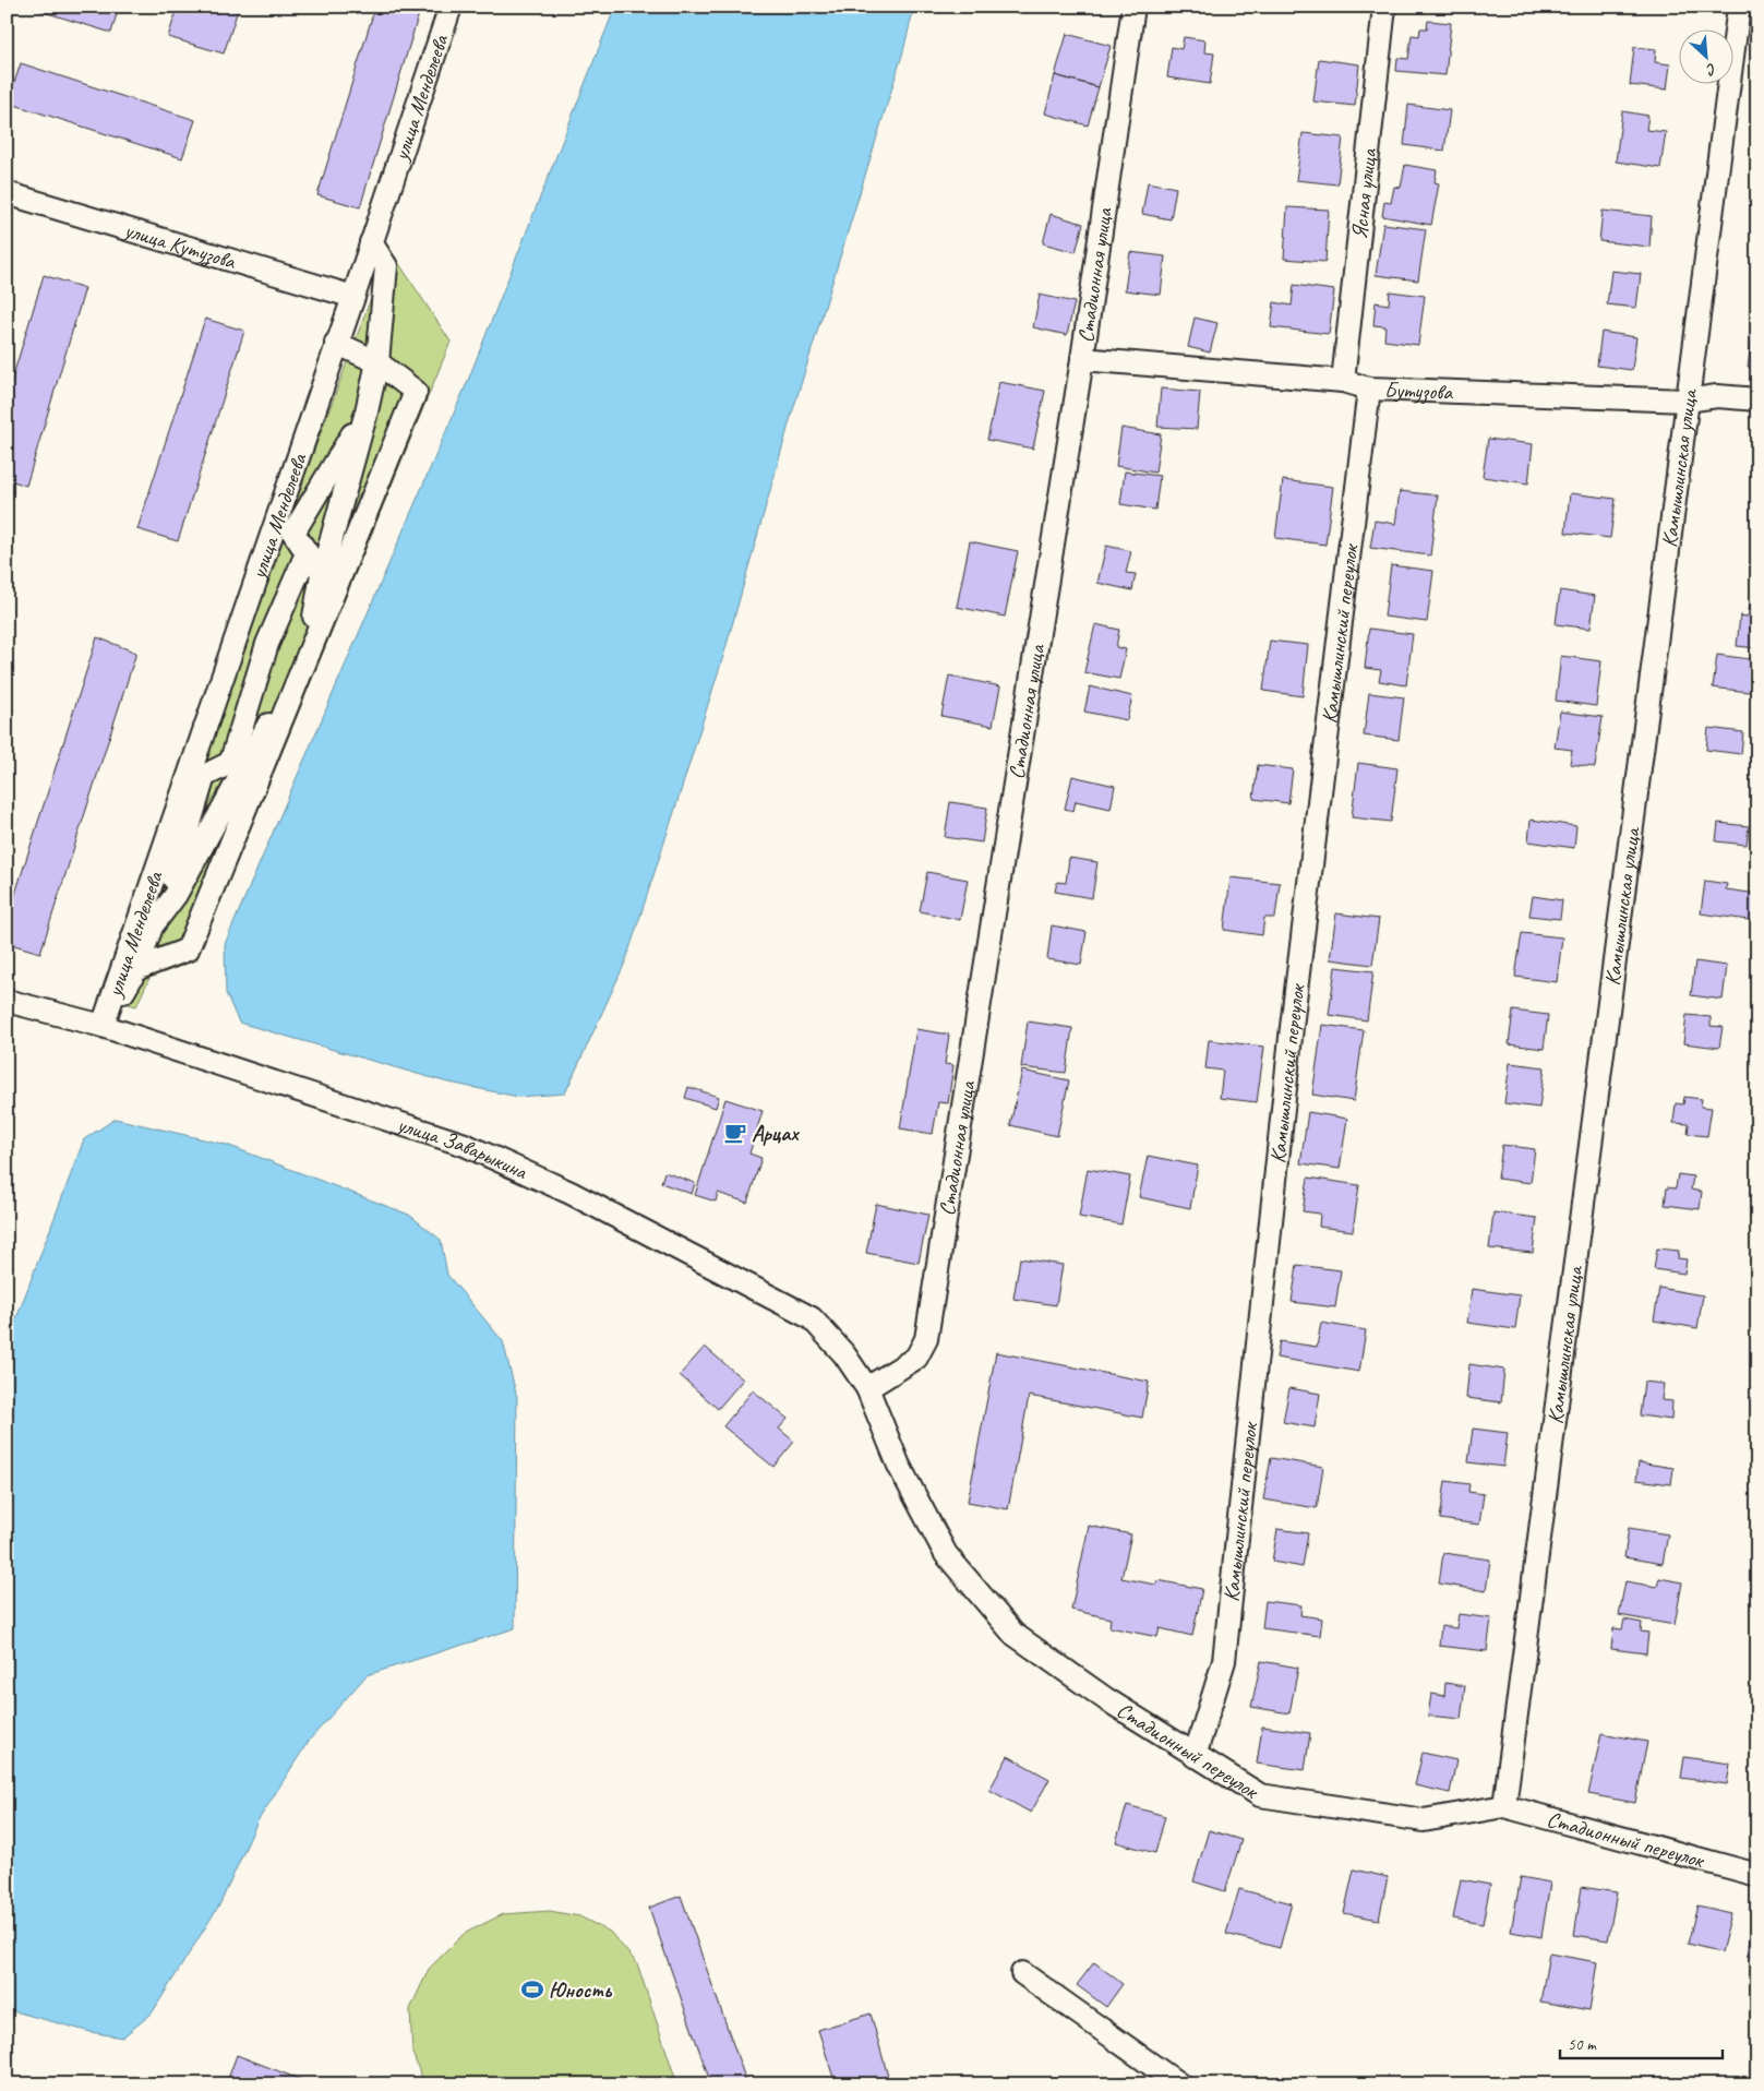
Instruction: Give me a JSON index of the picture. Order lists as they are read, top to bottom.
{
  "streets": {
    "street": [
      "улица Менделеева",
      "Ясная улица",
      "улица Кутузова",
      "Стадионная улица",
      "Бутузова",
      "Камышлинская улица",
      "Камышлинский переулок",
      "улица Заварыкина",
      "Стадионный переулок"
    ]
  },
  "crossings": [
    ["улица Менделеева", "улица Кутузова"],
    ["улица Менделеева", "улица Заварыкина"],
    ["Ясная улица", "Бутузова"],
    ["Стадионная улица", "Бутузова"],
    ["Стадионная улица", "улица Заварыкина"],
    ["Стадионная улица", "Стадионный переулок"],
    ["Бутузова", "Камышлинская улица"],
    ["Бутузова", "Камышлинский переулок"],
    ["Камышлинская улица", "Стадионный переулок"],
    ["Камышлинский переулок", "Стадионный переулок"],
    ["улица Заварыкина", "Стадионный переулок"]
  ],
  "places": {
    "cafe": ["Арцах"],
    "sports": ["Юность"]
  },
  "scale_bar": "50 m",
  "north": "bottom right"
}
